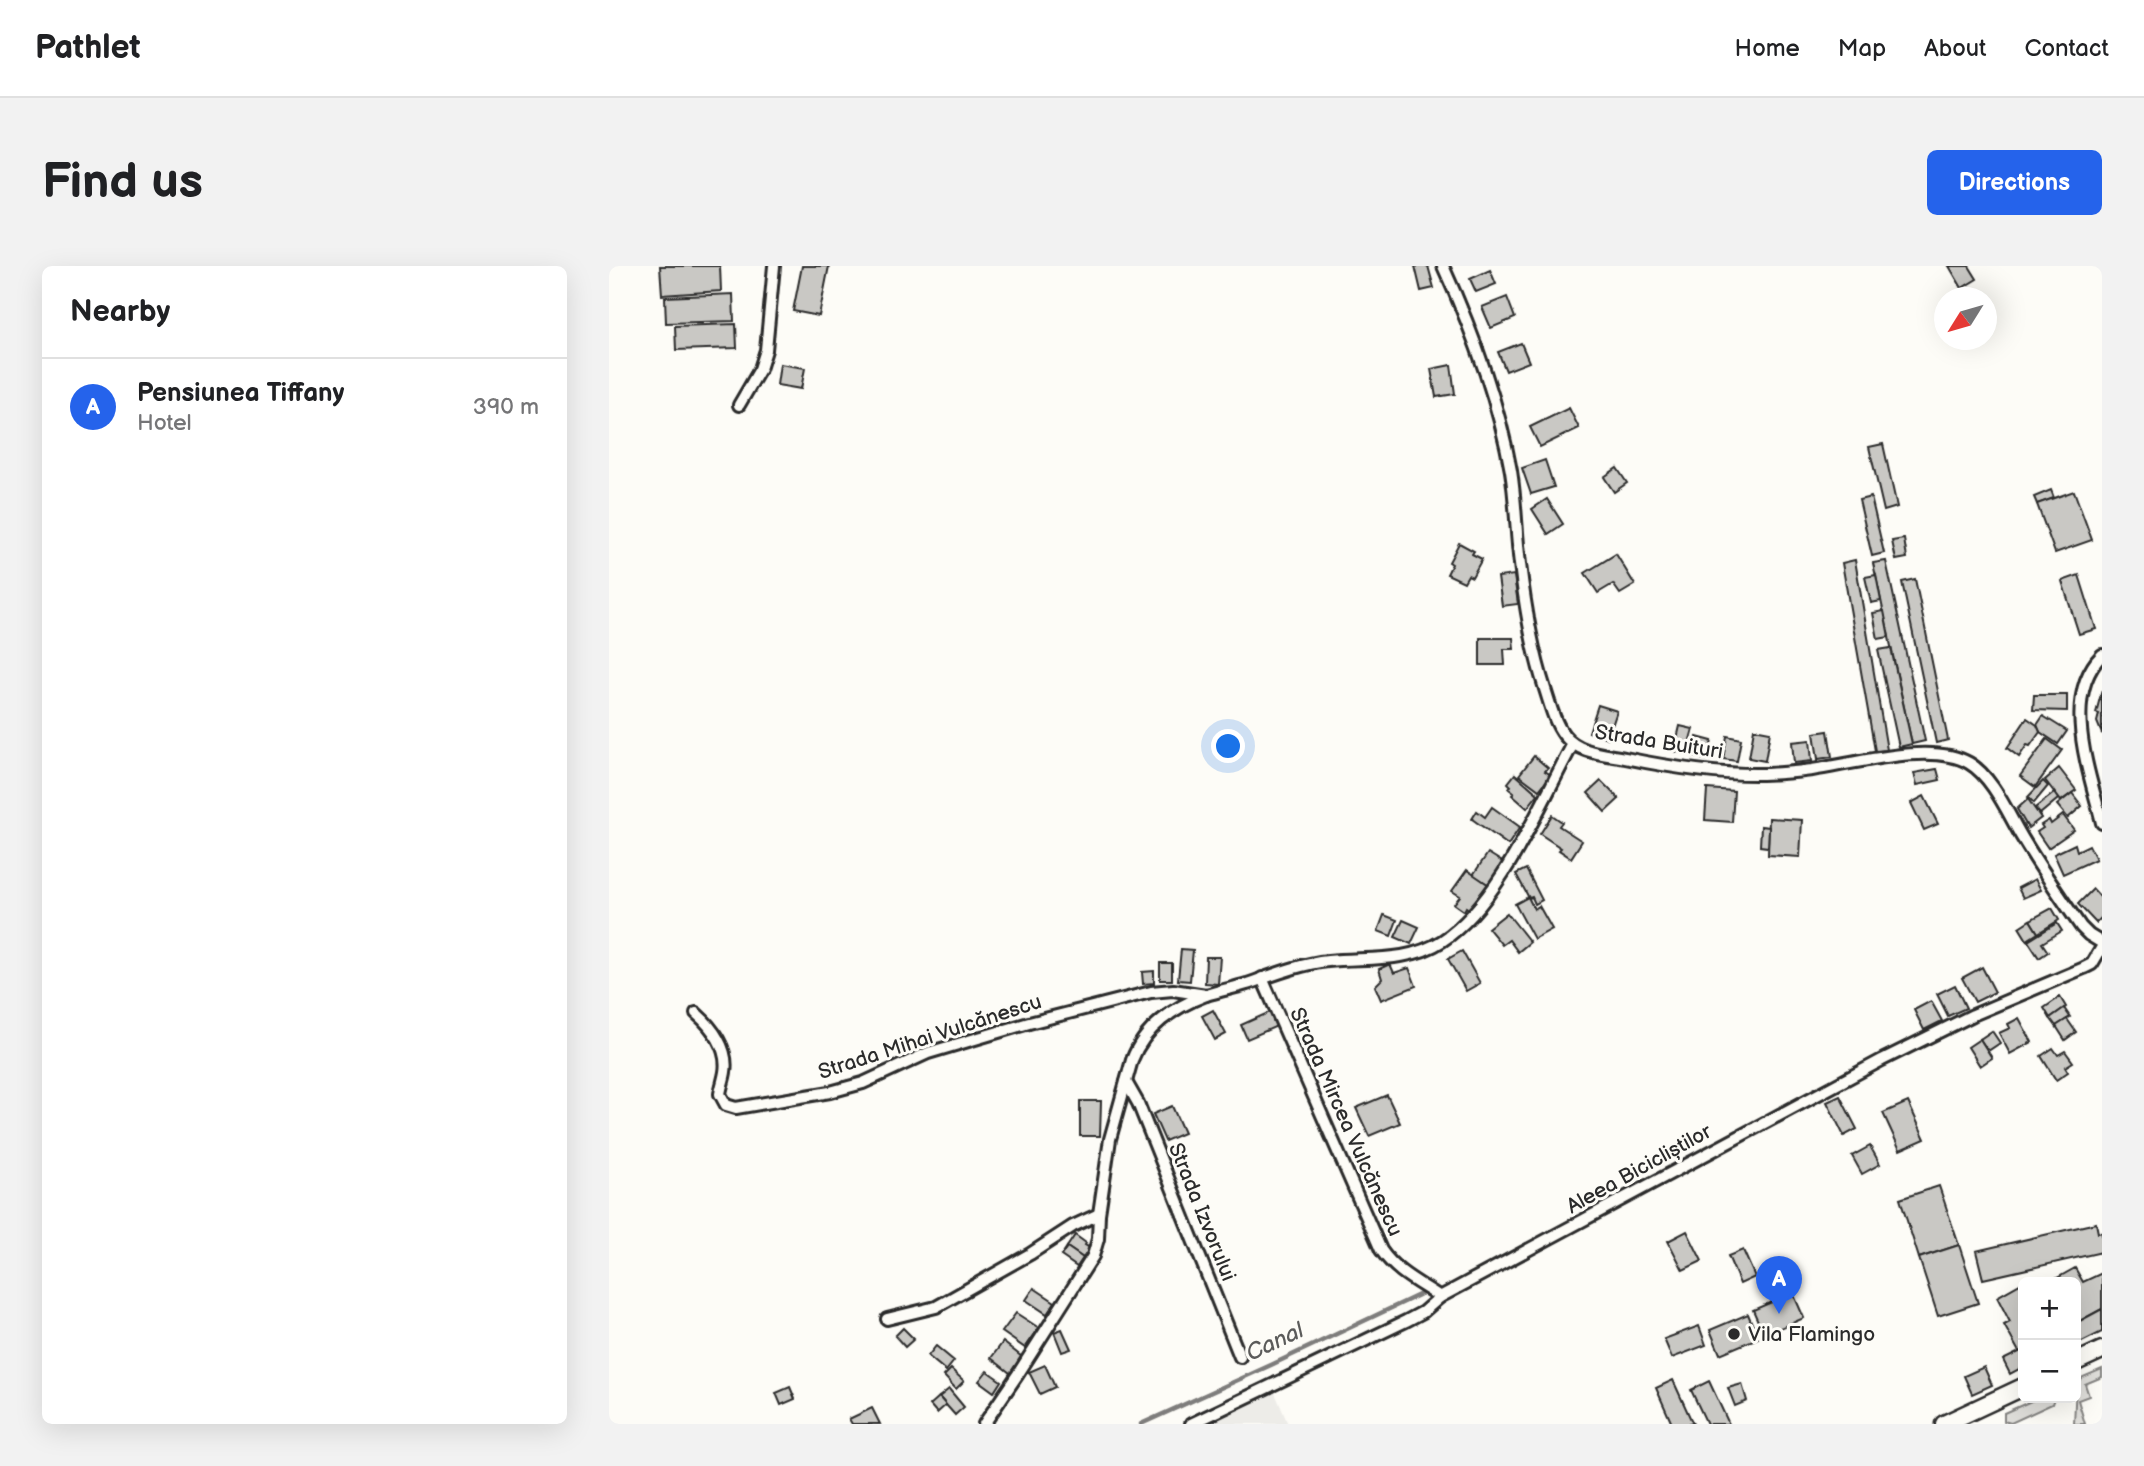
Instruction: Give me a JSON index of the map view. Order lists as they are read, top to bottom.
{
  "streets": {
    "street": [
      "Strada Buituri",
      "Strada Mihai Vulcănescu",
      "Strada Mircea Vulcănescu",
      "Aleea Bicicliștilor",
      "Strada Izvorului"
    ]
  },
  "crossings": [
    ["Strada Buituri", "Aleea Bicicliștilor"],
    ["Strada Mircea Vulcănescu", "Aleea Bicicliștilor"]
  ],
  "water": ["Canal"],
  "places": ["Vila Flamingo"],
  "north": "bottom left",
  "page": {
    "header": "Pathlet",
    "nav": [
      "Home",
      "Map",
      "About",
      "Contact"
    ],
    "buttons": "Directions",
    "title": "Find us",
    "heading": "Nearby",
    "list": [
      {
        "mark": "A",
        "name": "Pensiunea Tiffany",
        "note": "Hotel",
        "value": "390 m"
      }
    ],
    "pins": "A",
    "map_buttons": ["+", "−"]
  }
}
